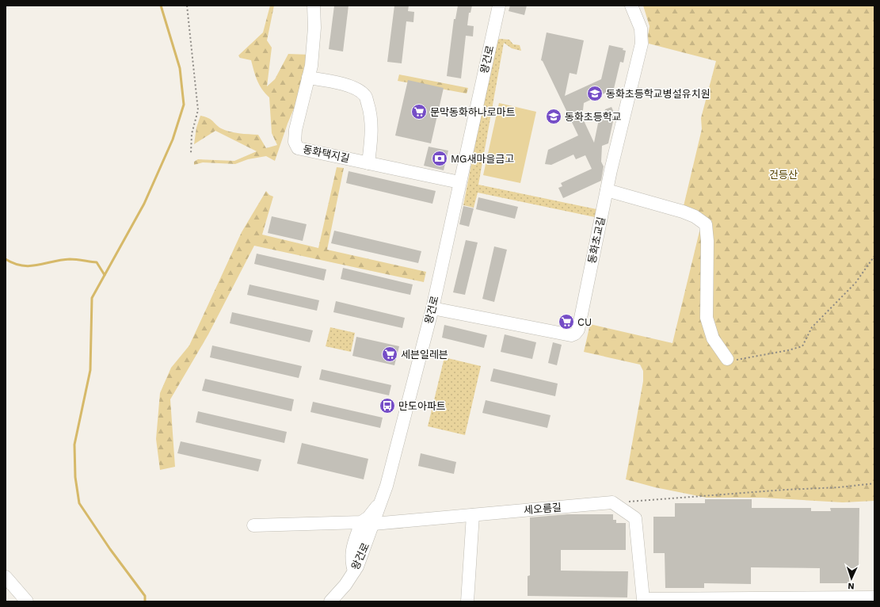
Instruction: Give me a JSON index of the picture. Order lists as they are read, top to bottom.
{
  "streets": {
    "street": [
      "왕건로",
      "동화택지길",
      "동화초교길",
      "세오름길"
    ]
  },
  "crossings": [
    ["왕건로", "동화택지길"],
    ["왕건로", "동화초교길"],
    ["왕건로", "세오름길"]
  ],
  "parks": ["건등산"],
  "places": {
    "school or university": ["동화초등학교병설유치원", "동화초등학교"],
    "supermarket": ["문막동화하나로마트", "CU", "세븐일레븐"],
    "bank": ["MG새마을금고"],
    "bus stop": ["만도아파트"]
  },
  "north": "bottom"
}
